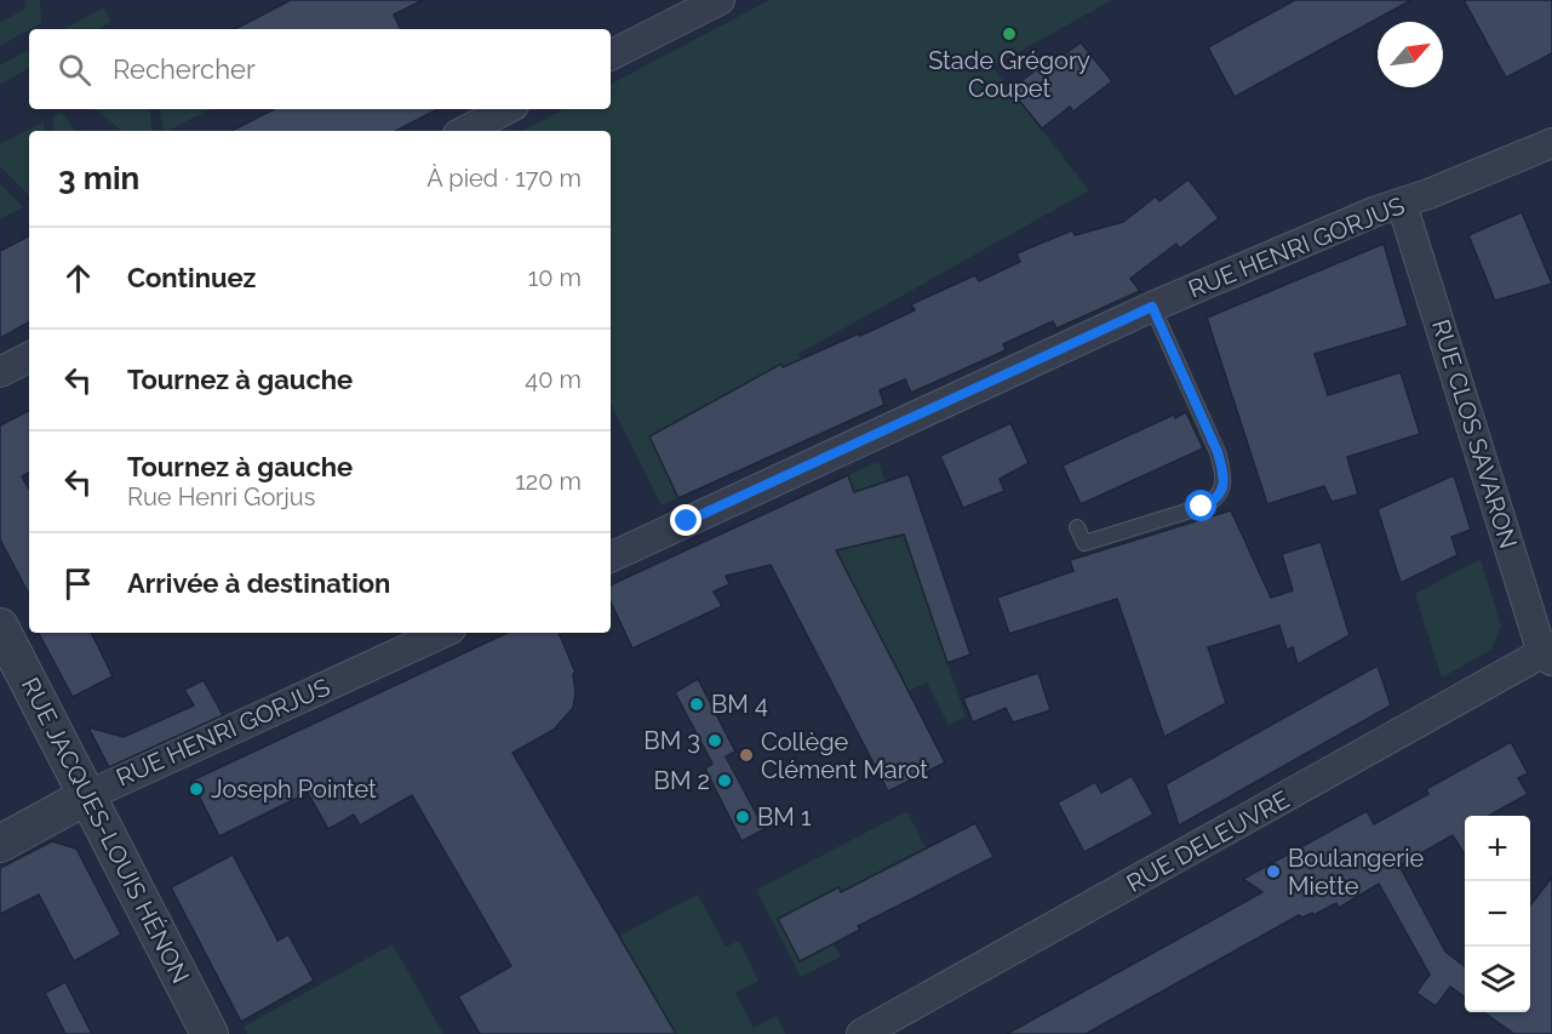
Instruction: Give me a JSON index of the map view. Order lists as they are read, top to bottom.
{
  "streets": {
    "street": [
      "RUE HENRI GORJUS",
      "RUE CLOS SAVARON",
      "RUE JACQUES-LOUIS HÉNON",
      "RUE DELEUVRE"
    ]
  },
  "crossings": [
    ["RUE HENRI GORJUS", "RUE CLOS SAVARON"],
    ["RUE HENRI GORJUS", "RUE JACQUES-LOUIS HÉNON"],
    ["RUE CLOS SAVARON", "RUE DELEUVRE"]
  ],
  "places": [
    "Stade Grégory Coupet",
    "BM 4",
    "BM 3",
    "Collège Clément Marot",
    "BM 2",
    "Joseph Pointet",
    "BM 1",
    "Boulangerie Miette"
  ],
  "north": "top right",
  "page": {
    "search": "Rechercher",
    "heading": ["3 min", "À pied · 170 m"],
    "list": [
      ["Continuez", "10 m"],
      ["Tournez à gauche", "40 m"],
      ["Tournez à gauche", "Rue Henri Gorjus", "120 m"],
      "Arrivée à destination"
    ],
    "map_buttons": ["+", "−"]
  }
}
